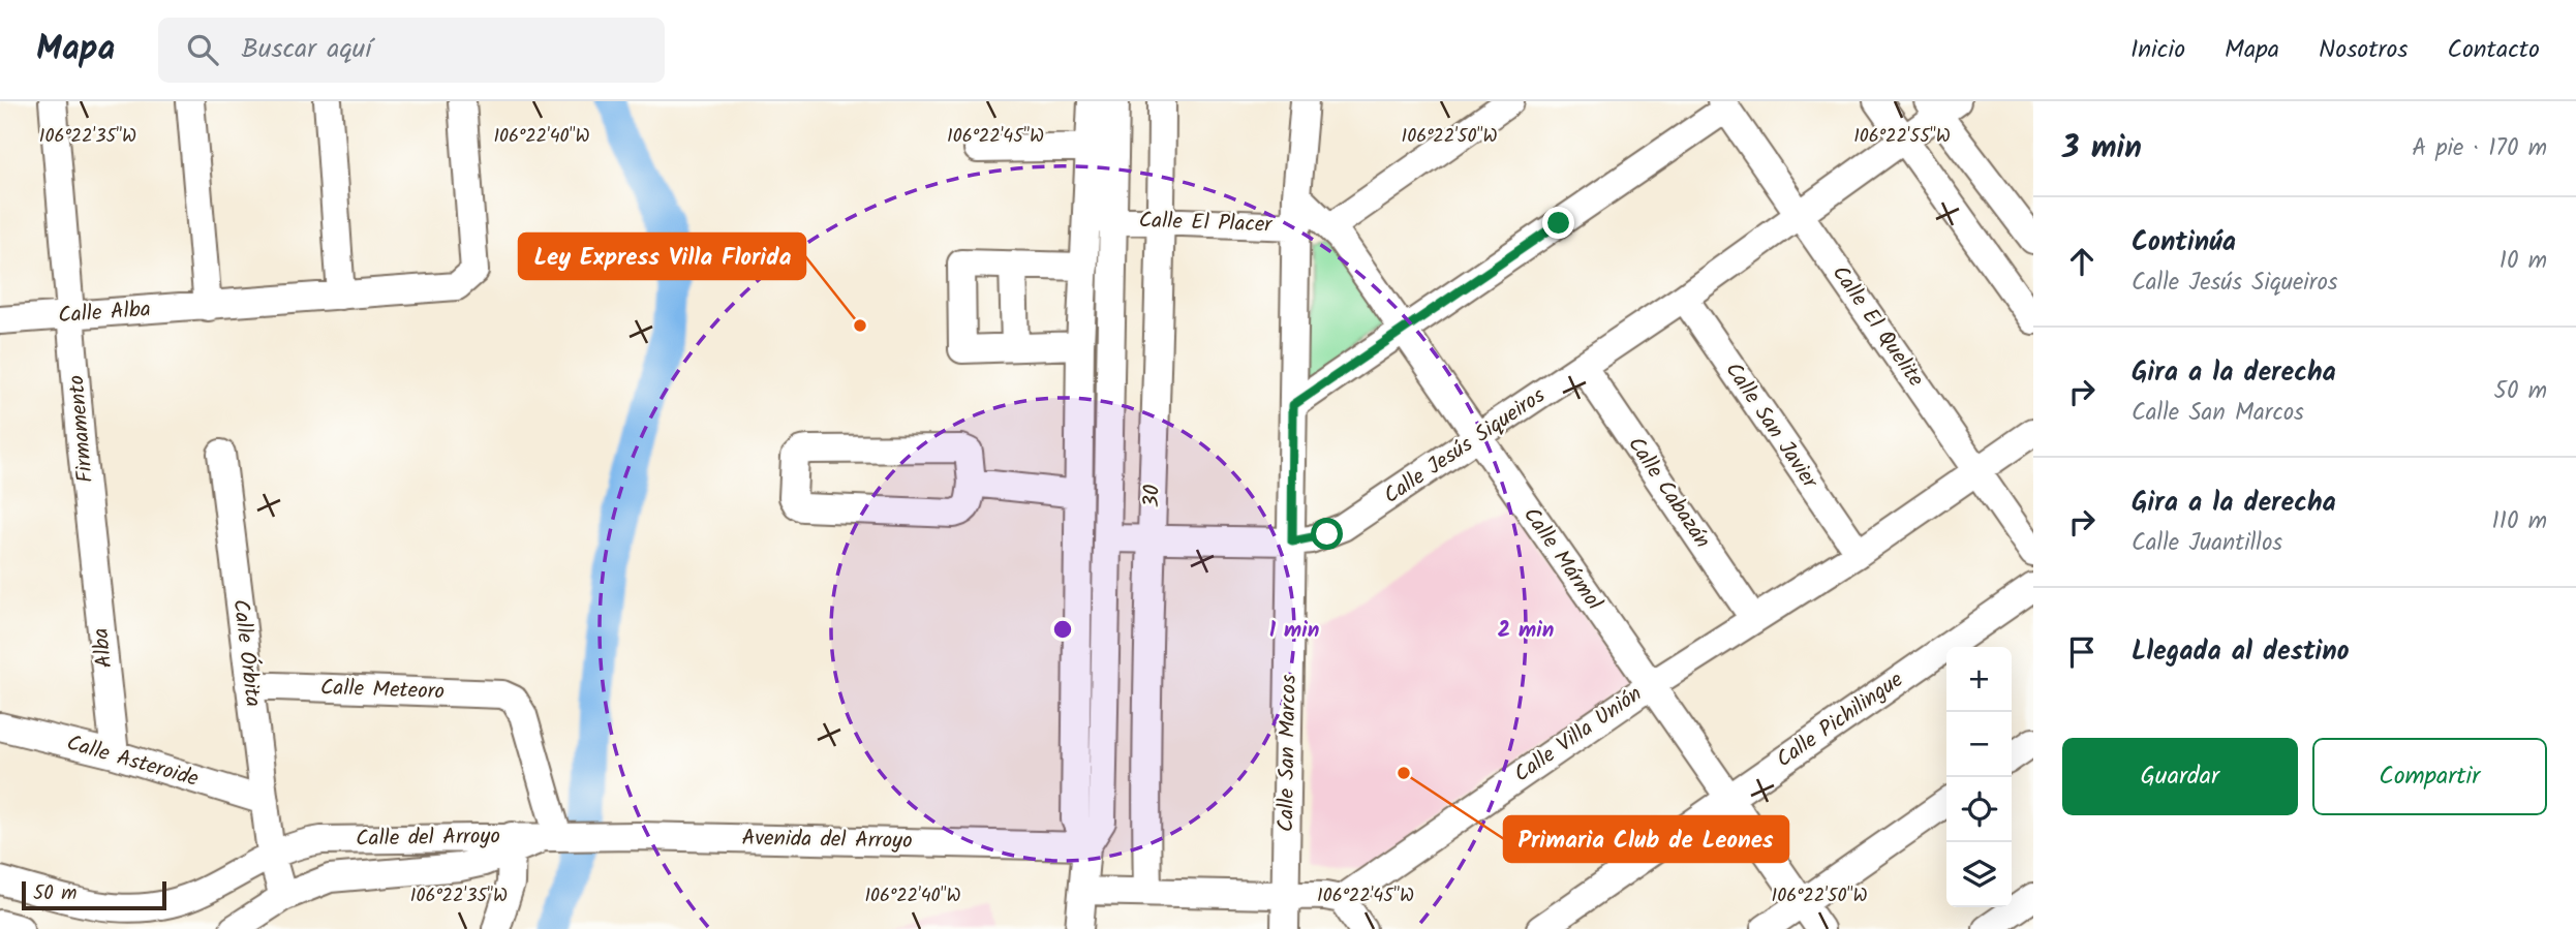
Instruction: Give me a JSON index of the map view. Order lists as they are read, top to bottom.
{
  "streets": {
    "street": [
      "Calle El Placer",
      "Calle Alba",
      "Calle El Quelite",
      "Calle San Javier",
      "Firmamento",
      "Calle Jesús Siqueiros",
      "Calle Cabazán",
      "30",
      "Calle Mármol",
      "Alba",
      "Calle Órbita",
      "Calle Meteoro",
      "Calle Pichilingue",
      "Calle Villa Unión",
      "Calle San Marcos",
      "Calle Asteroide",
      "Calle del Arroyo",
      "Avenida del Arroyo"
    ]
  },
  "crossings": [
    ["Calle El Placer", "30"],
    ["Calle El Placer", "Calle San Marcos"],
    ["Calle Alba", "Firmamento"],
    ["Calle El Quelite", "Calle Jesús Siqueiros"],
    ["Calle El Quelite", "Calle Villa Unión"],
    ["Calle San Javier", "Calle Jesús Siqueiros"],
    ["Calle San Javier", "Calle Villa Unión"],
    ["Firmamento", "Alba"],
    ["Calle Jesús Siqueiros", "Calle Cabazán"],
    ["Calle Jesús Siqueiros", "30"],
    ["Calle Jesús Siqueiros", "Calle Mármol"],
    ["Calle Jesús Siqueiros", "Calle San Marcos"],
    ["Calle Cabazán", "Calle Villa Unión"],
    ["Calle Mármol", "Calle Pichilingue"],
    ["Calle Mármol", "Calle Villa Unión"],
    ["Calle Mármol", "Calle San Marcos"],
    ["Alba", "Calle Asteroide"],
    ["Calle Órbita", "Calle Meteoro"],
    ["Calle Órbita", "Calle Asteroide"],
    ["Calle Órbita", "Calle del Arroyo"],
    ["Calle Meteoro", "Calle del Arroyo"],
    ["Calle Meteoro", "Avenida del Arroyo"],
    ["Calle del Arroyo", "Avenida del Arroyo"]
  ],
  "places": ["Ley Express Villa Florida", "Primaria Club de Leones"],
  "scale_bar": "50 m",
  "page": {
    "header": "Mapa",
    "search": "Buscar aquí",
    "nav": [
      "Inicio",
      "Mapa",
      "Nosotros",
      "Contacto"
    ],
    "heading": ["3 min", "A pie · 170 m"],
    "list": [
      ["Continúa", "Calle Jesús Siqueiros", "10 m"],
      ["Gira a la derecha", "Calle San Marcos", "50 m"],
      ["Gira a la derecha", "Calle Juantillos", "110 m"],
      "Llegada al destino"
    ],
    "map_buttons": ["+", "−"],
    "buttons": ["Guardar", "Compartir"],
    "scale": "50 m"
  },
  "coordinates": [
    "106°22'35\"W",
    "106°22'40\"W",
    "106°22'45\"W",
    "106°22'50\"W",
    "106°22'55\"W"
  ],
  "rings": ["1 min", "2 min"]
}
